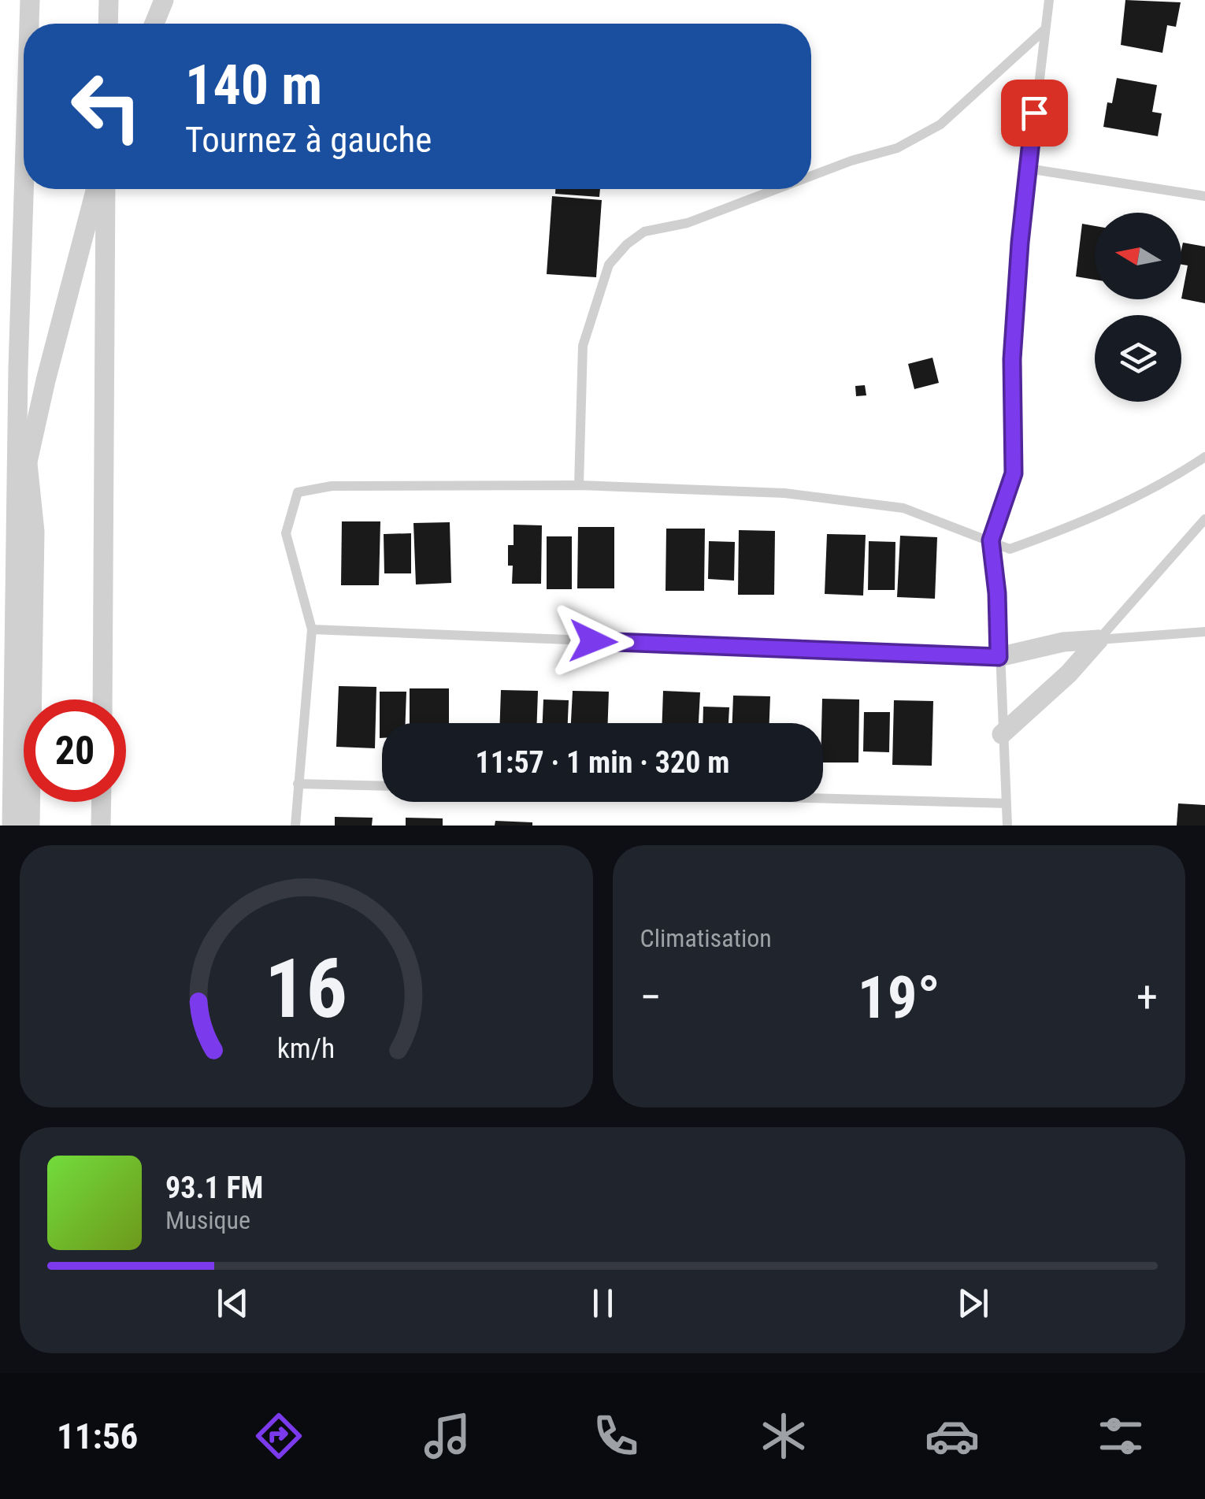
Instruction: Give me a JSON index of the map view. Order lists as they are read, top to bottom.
{
  "north": "left",
  "page": {
    "turn": ["140 m", "Tournez à gauche"],
    "limit": "20",
    "trip": "11:57 · 1 min · 320 m",
    "tile": "Climatisation",
    "heat": ["−", "19°", "+"],
    "song": ["93.1 FM", "Musique"],
    "tabs": "11:56",
    "gauge": ["16", "km/h"]
  }
}
